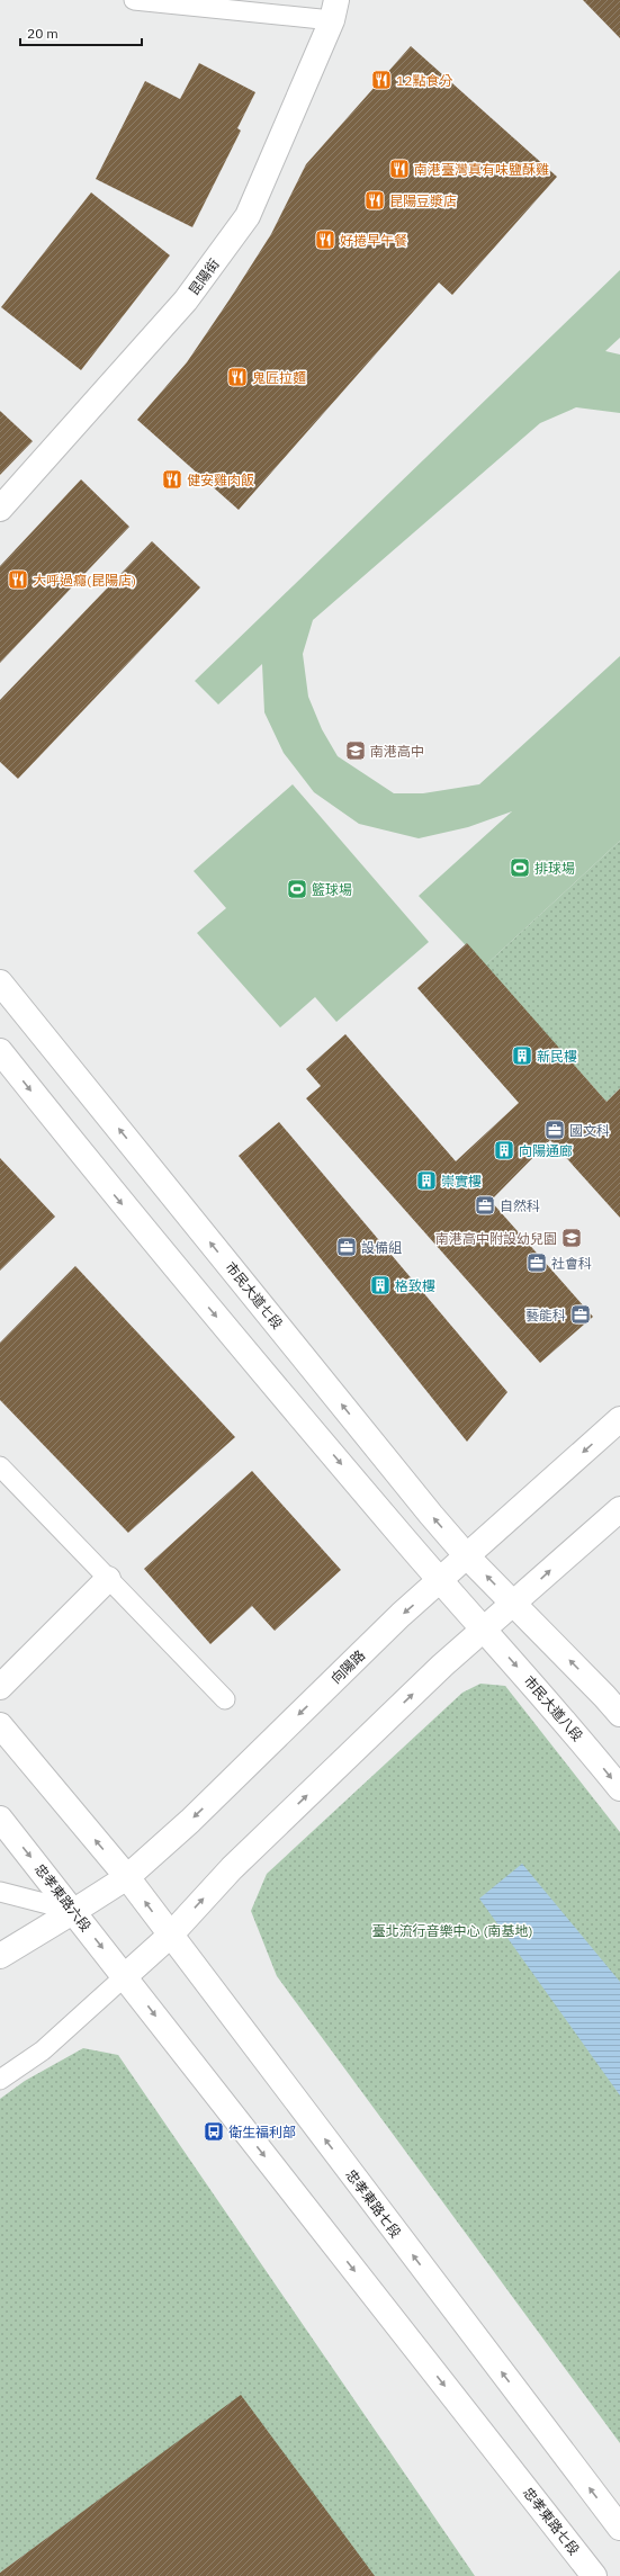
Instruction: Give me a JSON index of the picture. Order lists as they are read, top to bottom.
{
  "streets": {
    "main road": [
      "昆陽街",
      "市民大道七段",
      "向陽路",
      "市民大道八段",
      "忠孝東路六段",
      "忠孝東路七段"
    ]
  },
  "crossings": [
    ["市民大道七段", "向陽路"],
    ["向陽路", "忠孝東路六段"],
    ["向陽路", "忠孝東路七段"],
    ["忠孝東路六段", "忠孝東路七段"]
  ],
  "parks": ["臺北流行音樂中心 (南基地)"],
  "places": {
    "restaurant": [
      "12點食分",
      "南港臺灣真有味鹽酥雞",
      "昆陽豆漿店",
      "好捲早午餐",
      "鬼匠拉麵",
      "健安雞肉飯",
      "大呼過癮(昆陽店)"
    ],
    "school or university": ["南港高中", "南港高中附設幼兒園"],
    "sports": ["排球場", "籃球場"],
    "building": [
      "新民樓",
      "向陽通廊",
      "崇實樓",
      "格致樓"
    ],
    "office": [
      "國文科",
      "自然科",
      "設備組",
      "社會科",
      "藝能科"
    ],
    "bus stop": ["衛生福利部"]
  },
  "scale_bar": "20 m"
}
